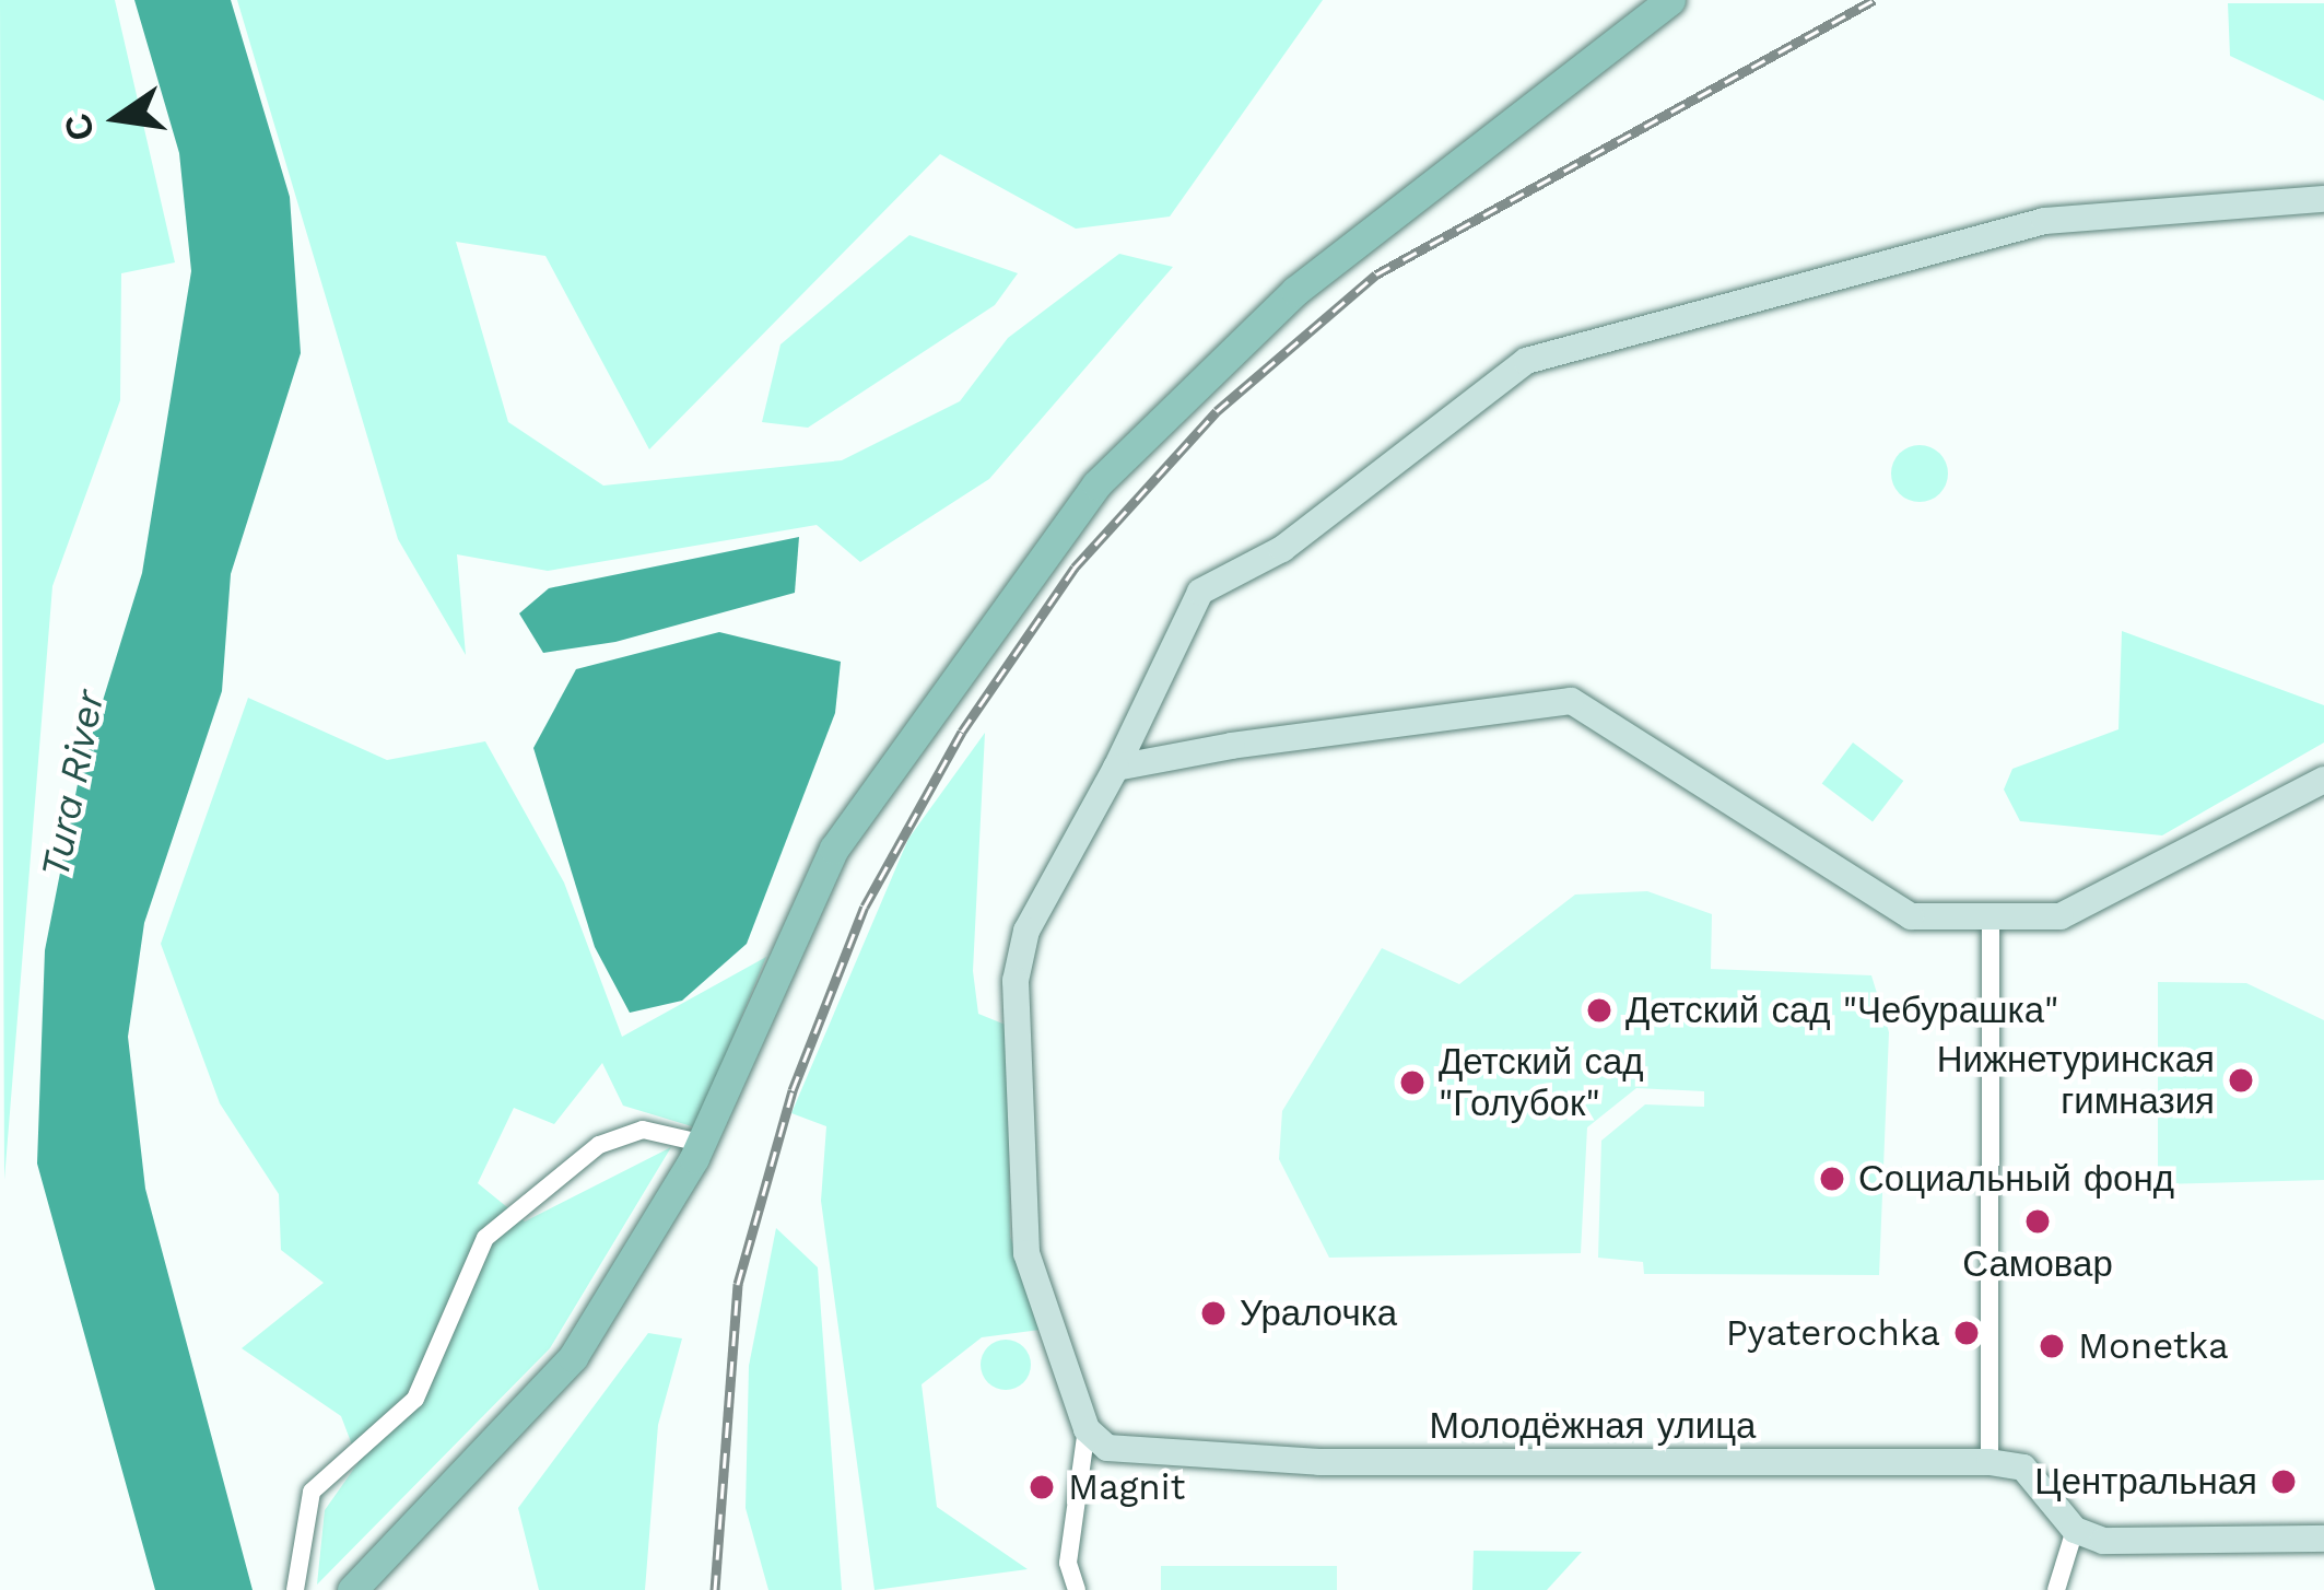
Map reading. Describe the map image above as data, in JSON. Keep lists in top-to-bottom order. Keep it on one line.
{"streets":{"street":["Молодёжная улица"]},"water":["Tura River"],"places":["Детский сад \"Чебурашка\"","Нижнетуринская гимназия","Детский сад \"Голубок\"","Социальный фонд","Самовар","Уралочка","Pyaterochka","Monetka","Центральная","Magnit"],"north":"left"}
